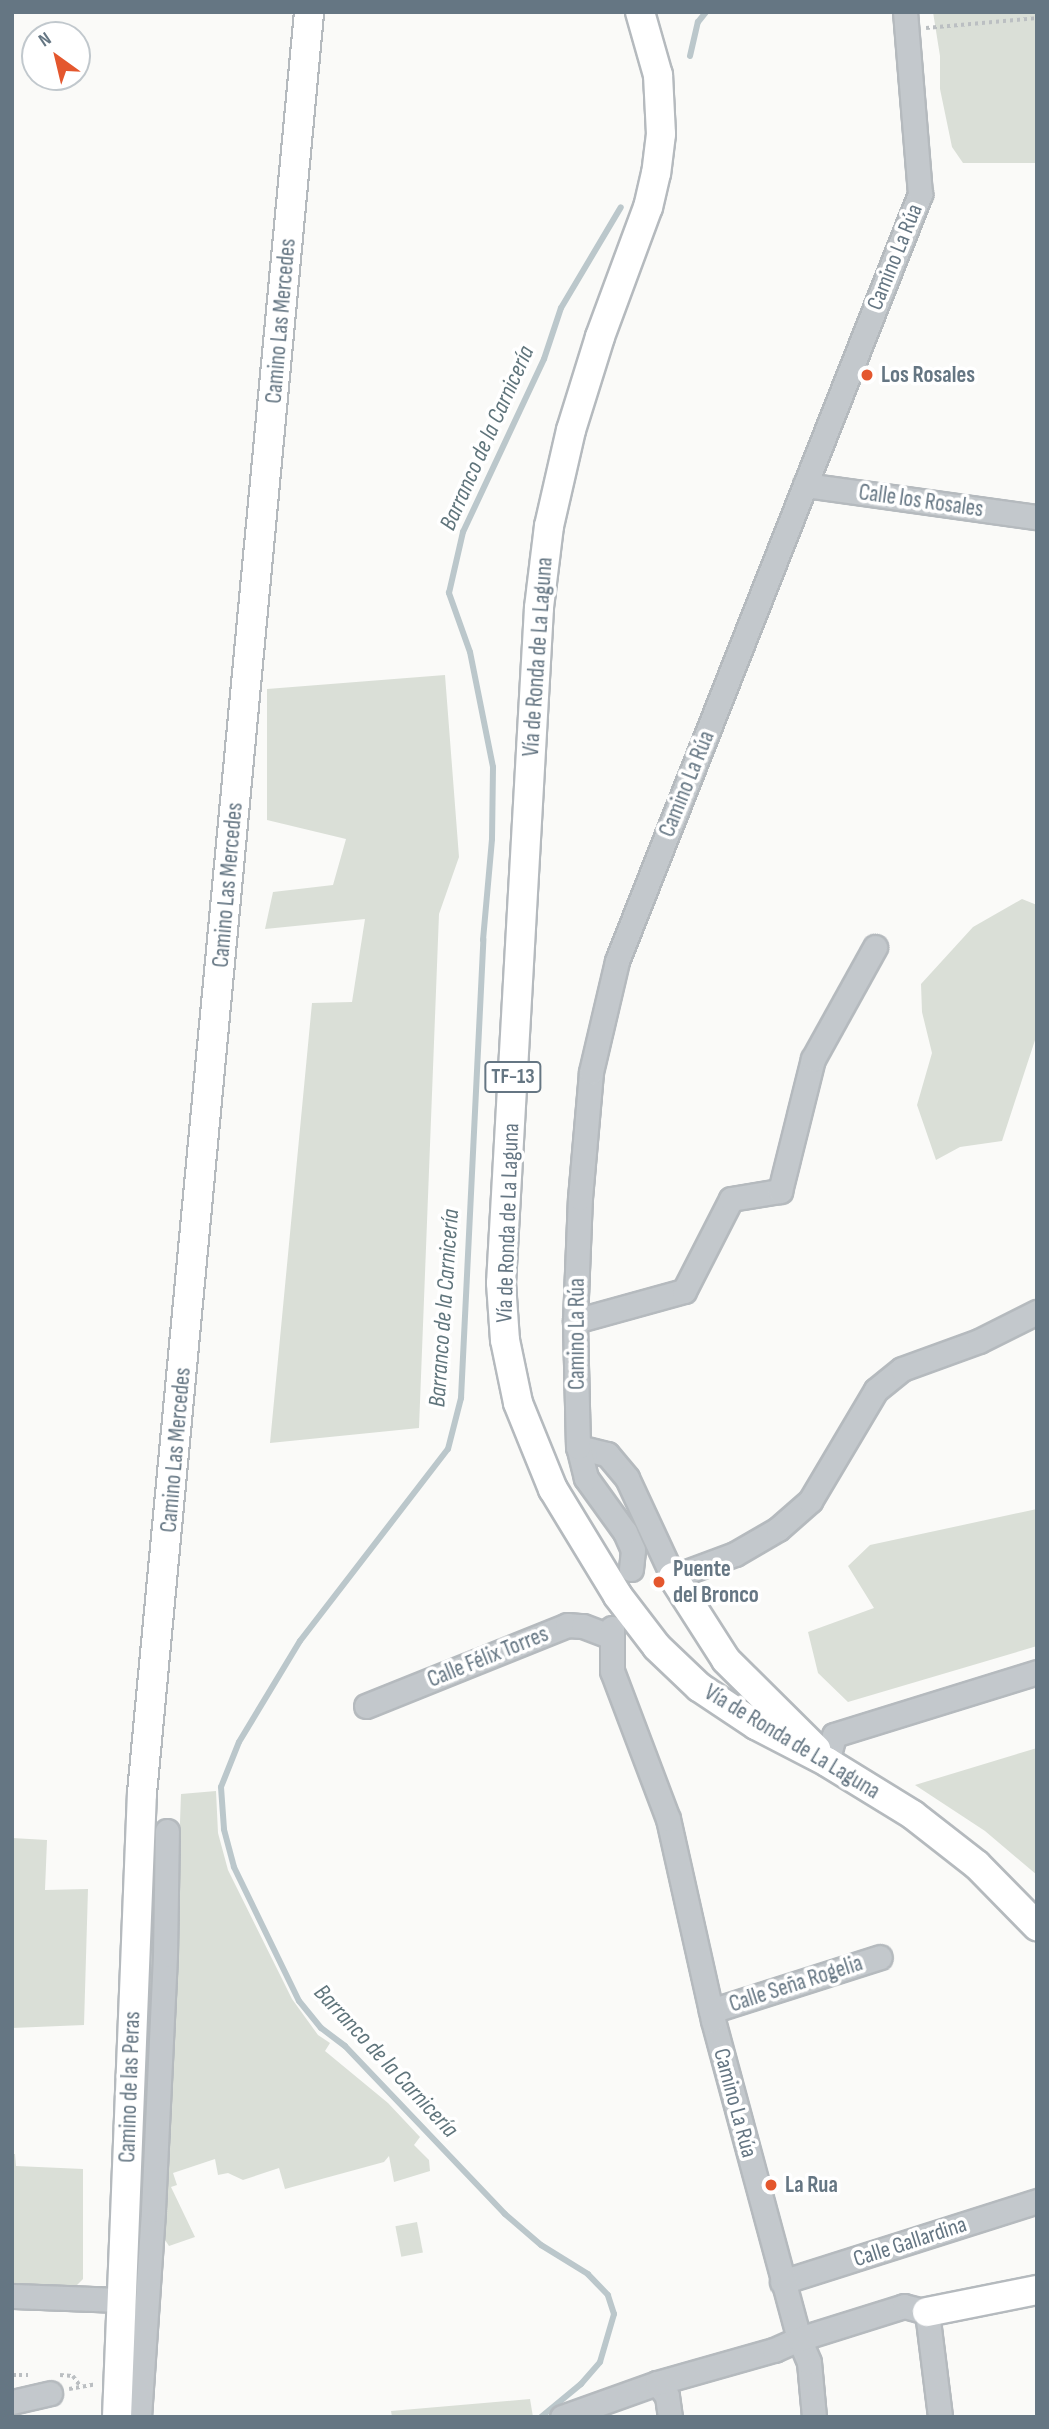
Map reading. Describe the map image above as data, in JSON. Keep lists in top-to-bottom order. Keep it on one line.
{"streets":{"main road":["Camino Las Mercedes","Vía de Ronda de La Laguna","TF-13","Camino de las Peras"],"street":["Camino La Rúa","Calle los Rosales","Calle Félix Torres","Calle Seña Rogelia","Calle Gallardina"]},"crossings":[["Camino La Rúa","Calle los Rosales"],["Camino La Rúa","Calle Félix Torres"],["Camino La Rúa","Calle Seña Rogelia"],["Camino La Rúa","Calle Gallardina"],["Camino Las Mercedes","Camino de las Peras"]],"water":["Barranco de la Carnicería"],"places":["Los Rosales","Puente del Bronco","La Rua"],"north":"top left"}
